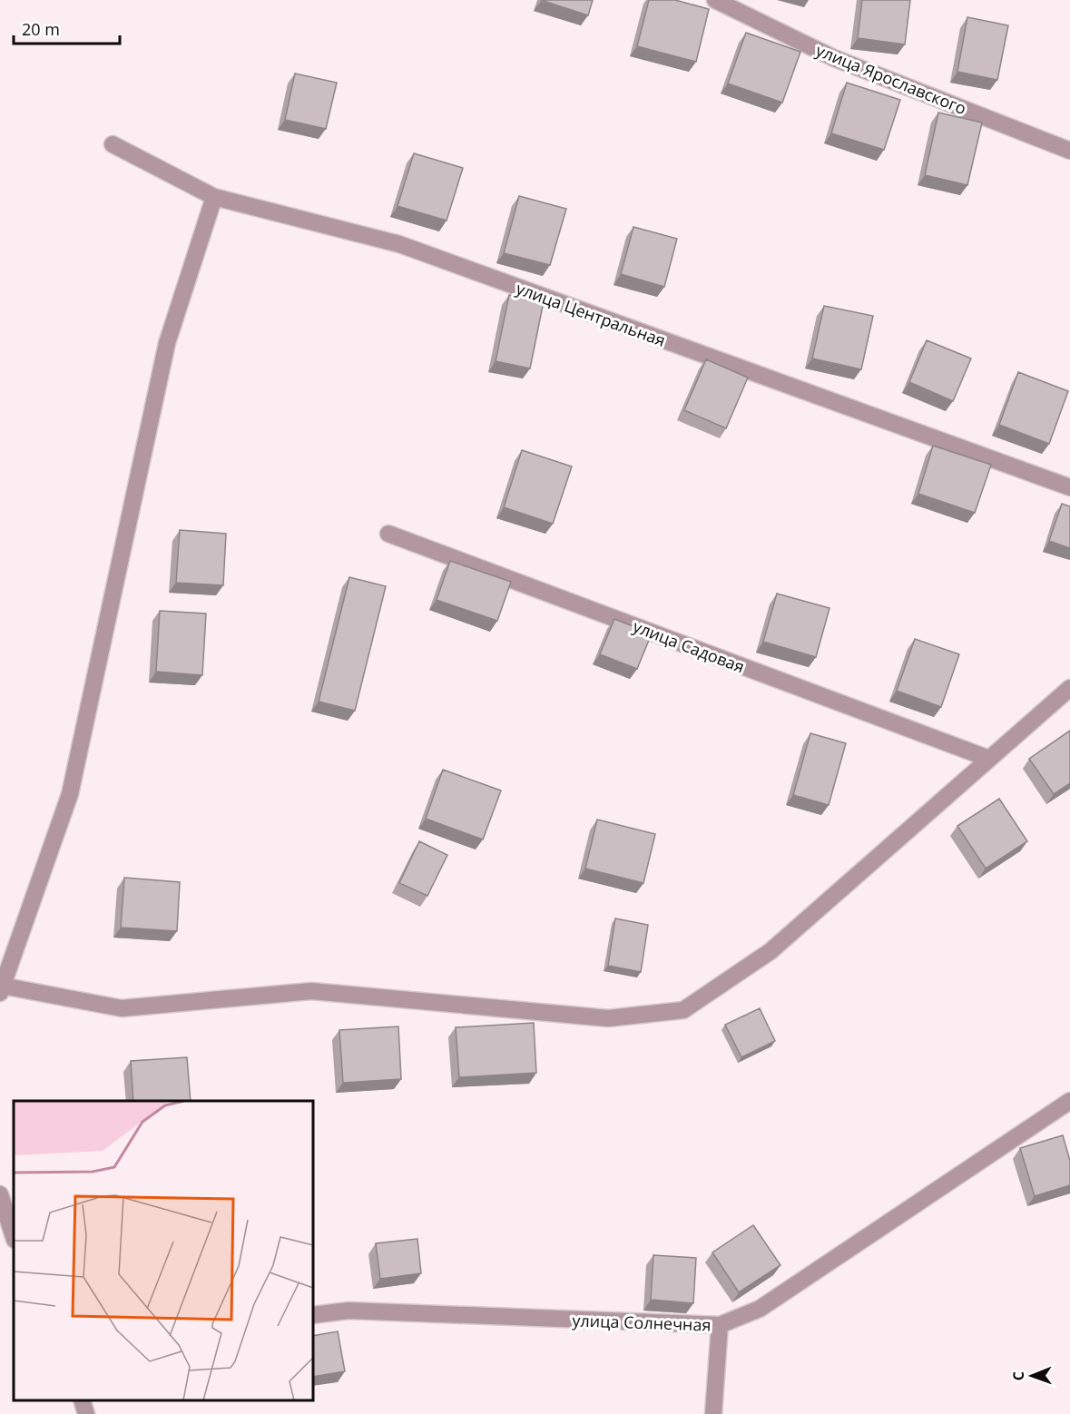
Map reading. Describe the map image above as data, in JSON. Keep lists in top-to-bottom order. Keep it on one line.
{"streets":{"street":["улица Ярославского","улица Центральная","улица Садовая","улица Солнечная"]},"scale_bar":"20 m","north":"left"}
